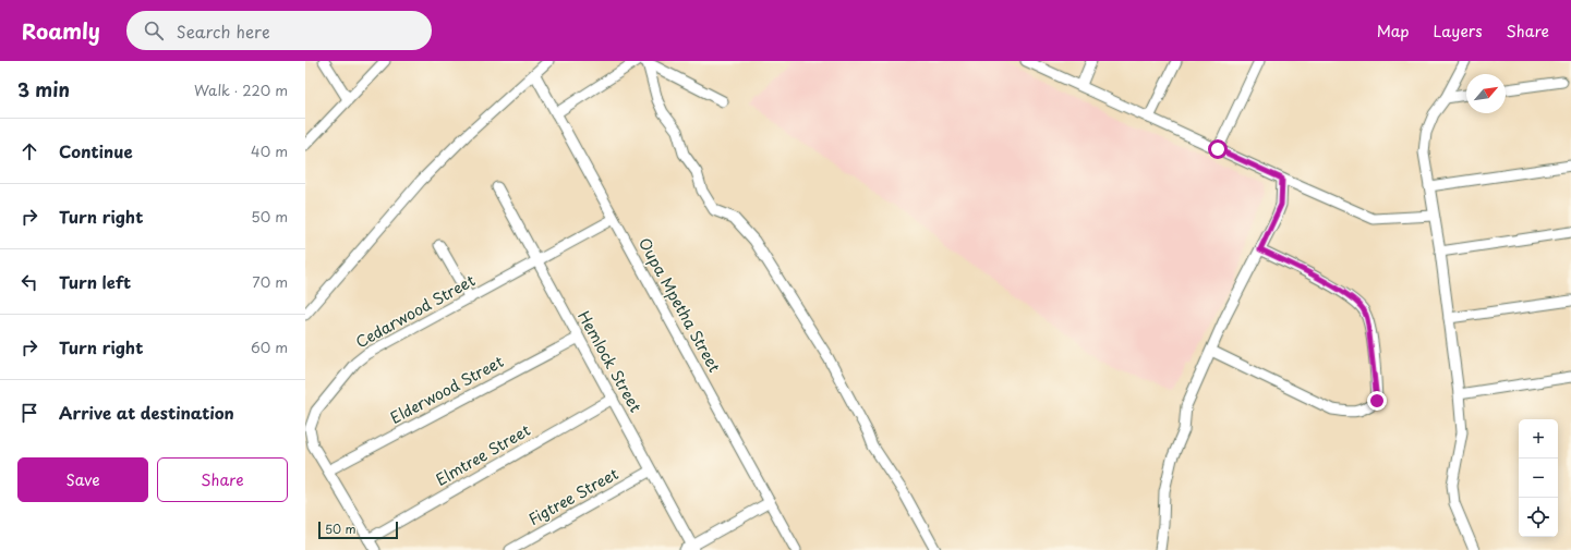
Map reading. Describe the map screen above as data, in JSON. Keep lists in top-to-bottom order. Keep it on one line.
{"streets":{"street":["Oupa Mpetha Street","Cedarwood Street","Hemlock Street","Elderwood Street","Elmtree Street","Figtree Street"]},"crossings":[["Oupa Mpetha Street","Cedarwood Street"],["Cedarwood Street","Hemlock Street"],["Cedarwood Street","Elderwood Street"],["Cedarwood Street","Elmtree Street"],["Hemlock Street","Elderwood Street"],["Hemlock Street","Elmtree Street"],["Hemlock Street","Figtree Street"]],"scale_bar":"50 m","north":"top right","page":{"header":"Roamly","search":"Search here","nav":["Map","Layers","Share"],"heading":["3 min","Walk · 220 m"],"list":[["Continue","40 m"],["Turn right","50 m"],["Turn left","70 m"],["Turn right","60 m"],"Arrive at destination"],"map_buttons":["+","−"],"buttons":["Save","Share"],"scale":"50 m"}}
